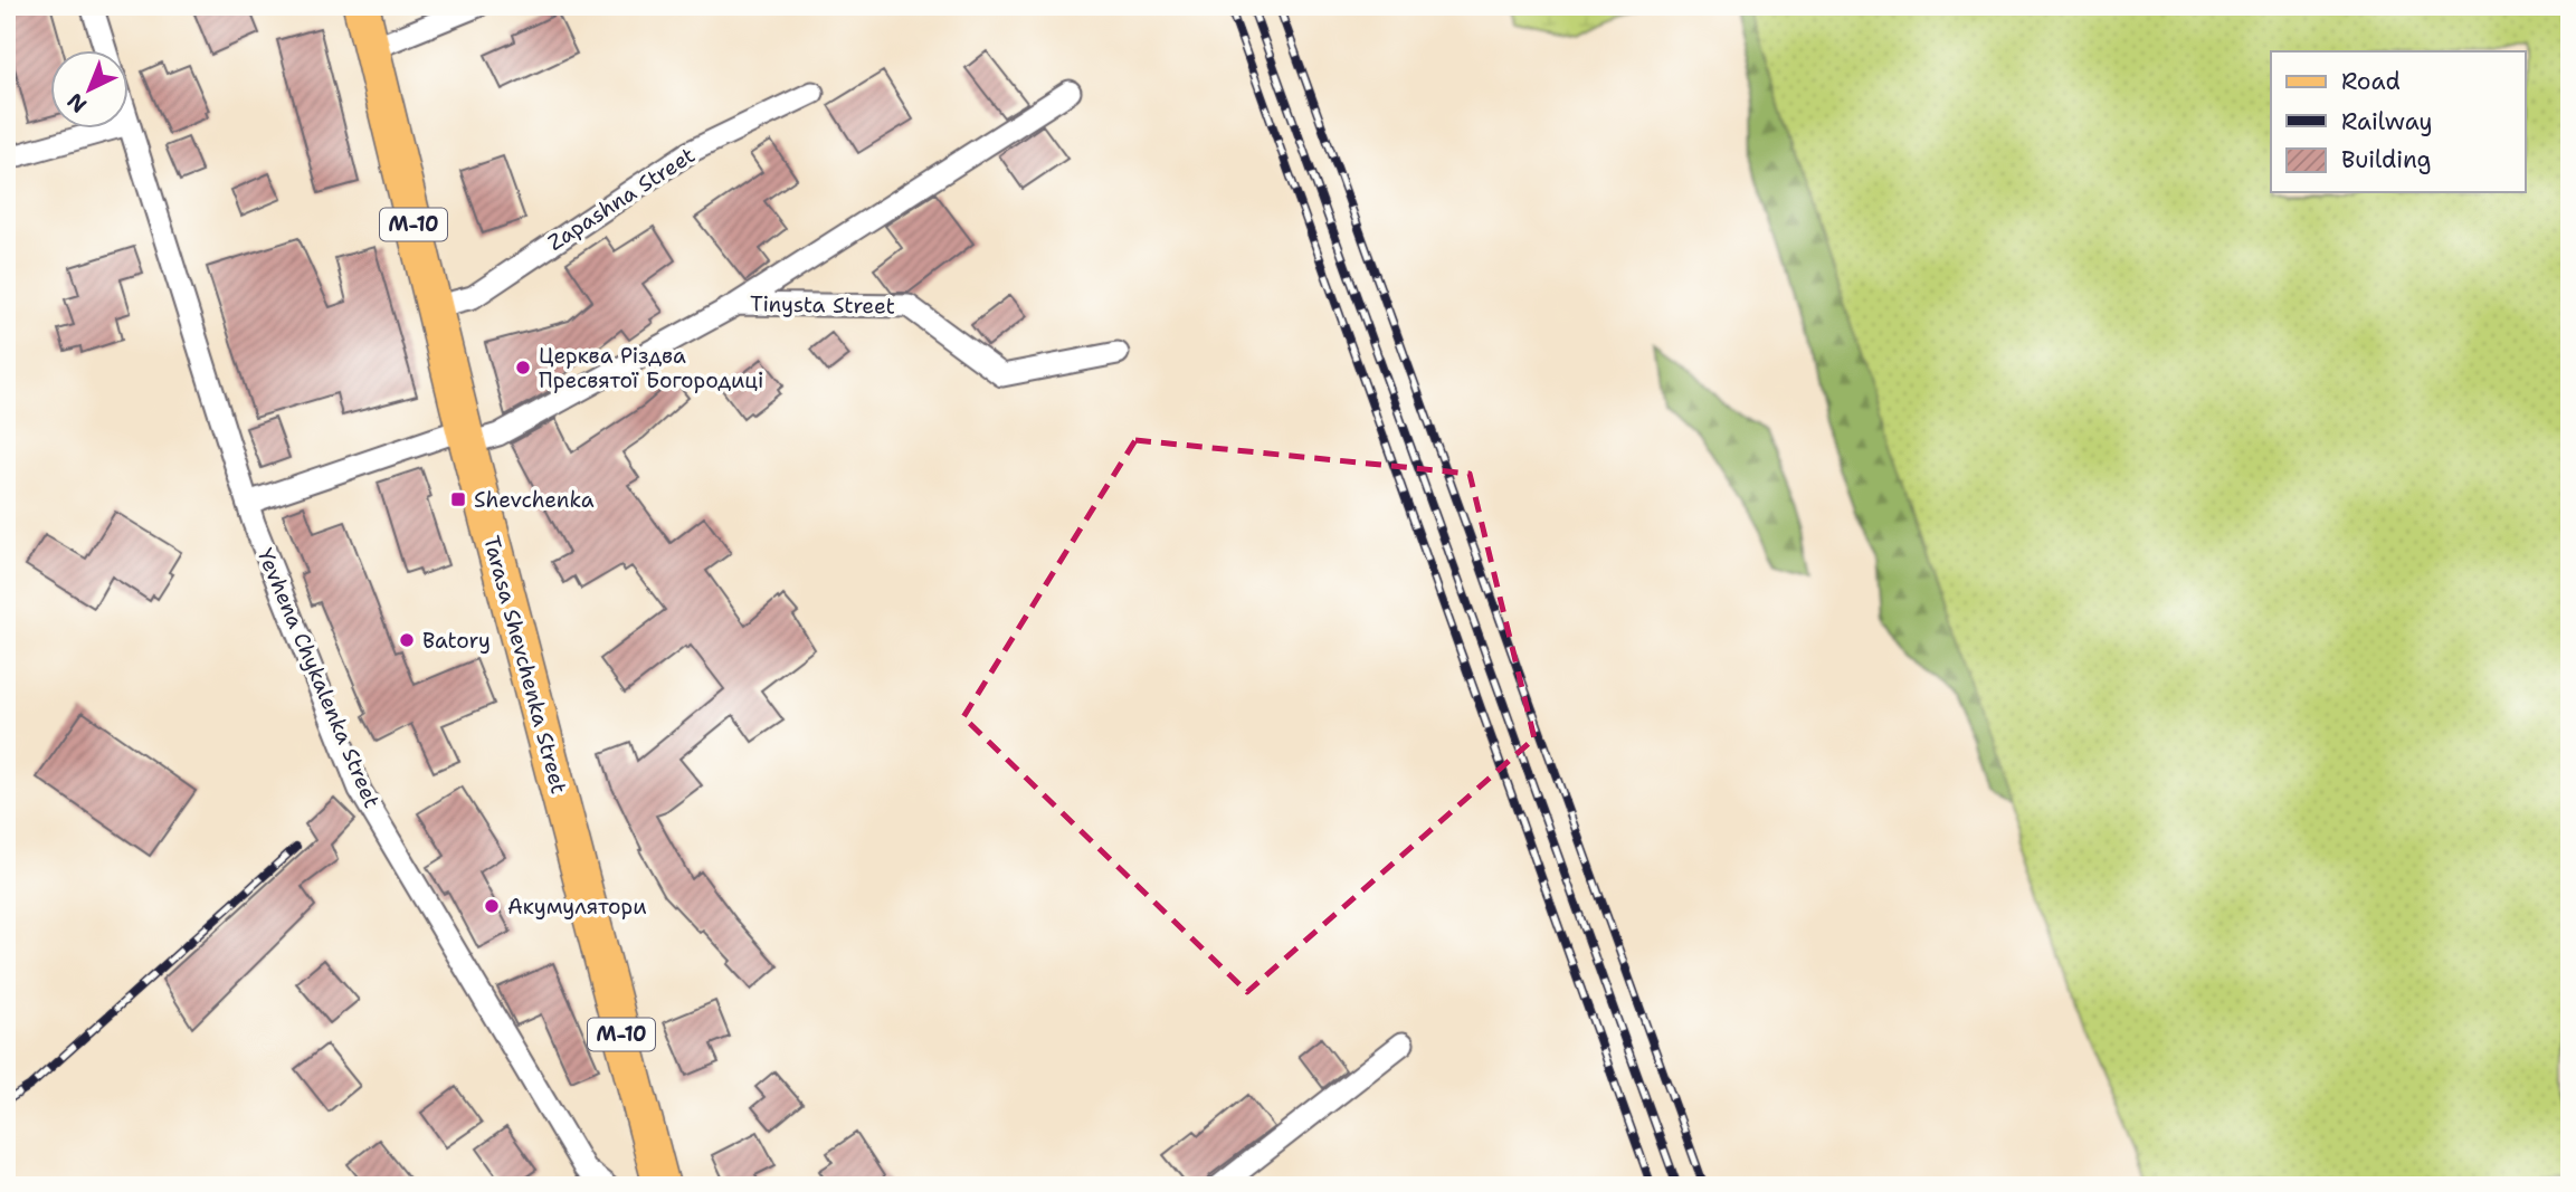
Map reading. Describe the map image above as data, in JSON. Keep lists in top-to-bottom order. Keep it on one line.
{"streets":{"main road":["М-10","Tarasa Shevchenka Street"],"street":["Zapashna Street","Tinysta Street","Yevhena Chykalenka Street"]},"crossings":[["Zapashna Street","Tarasa Shevchenka Street"],["Tinysta Street","Tarasa Shevchenka Street"],["Tinysta Street","Yevhena Chykalenka Street"]],"places":{"other":["Церква Різдва Пресвятої Богородиці","Batory","Акумулятори"],"transit":["Shevchenka"]},"legend":["Road","Railway","Building"],"north":"bottom left"}
